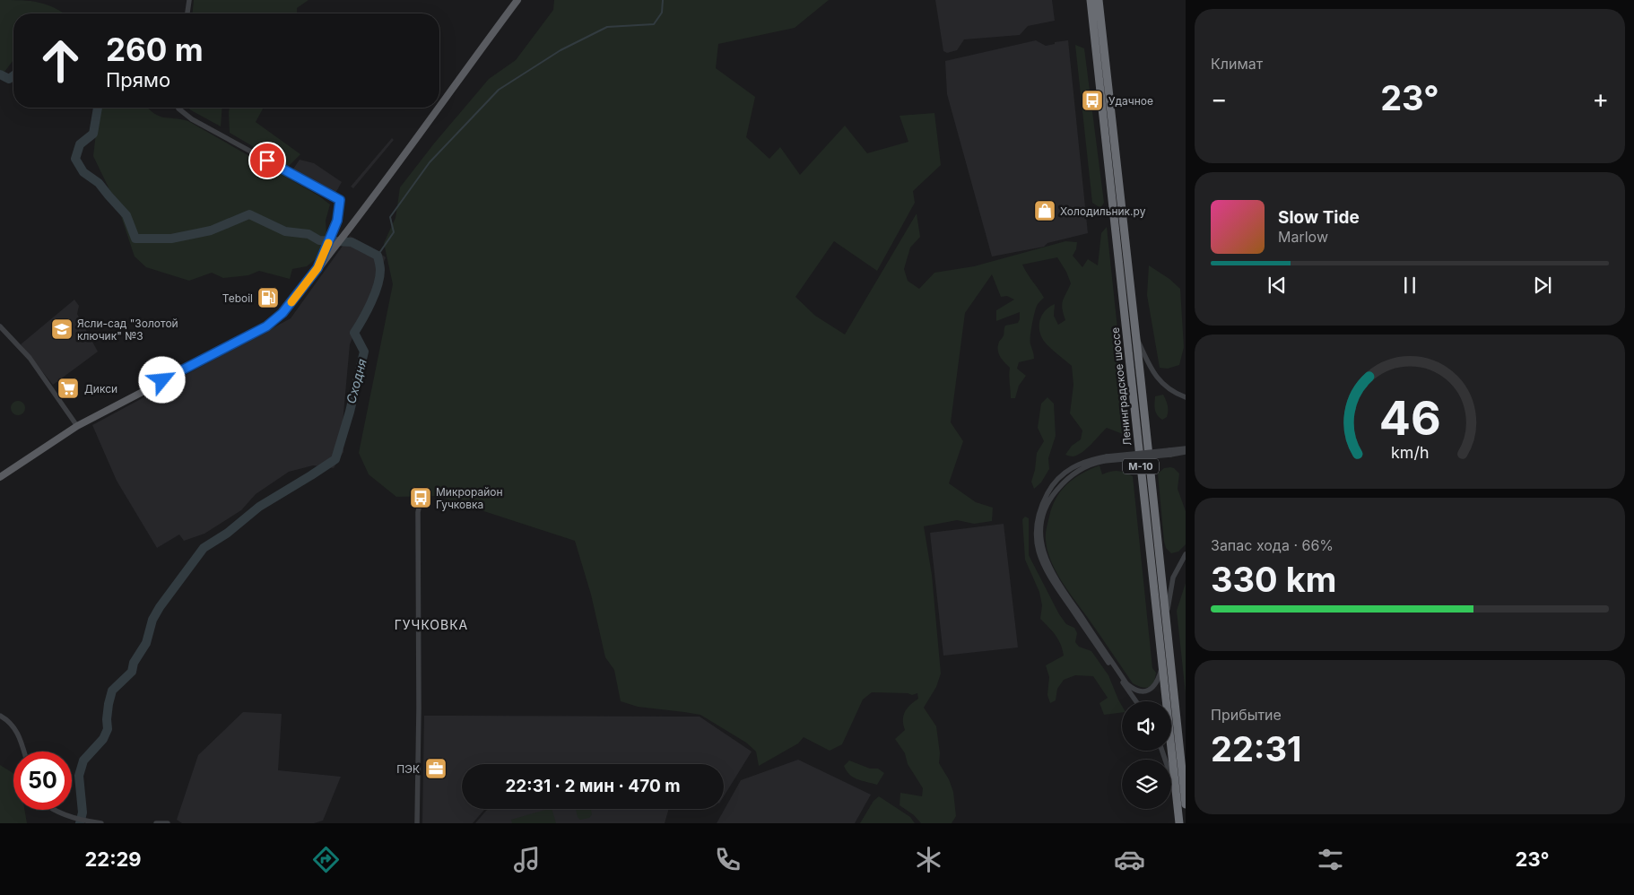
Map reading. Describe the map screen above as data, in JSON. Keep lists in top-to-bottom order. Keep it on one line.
{"streets":{"highway":["Ленинградское шоссе","М-10"]},"districts":["ГУЧКОВКА"],"water":["Сходня"],"places":{"bus stop":["Удачное","Микрорайон Гучковка"],"shop":["Холодильник.ру"],"fuel station":["Teboil"],"school or university":["Ясли-сад \"Золотой ключик\" №3"],"supermarket":["Дикси"],"office":["ПЭК"]},"page":{"tile":["Климат",["Запас хода · 66%","330 km"],["Прибытие","22:31"]],"turn":["260 m","Прямо"],"heat":["−","23°","+"],"song":["Slow Tide","Marlow"],"limit":"50","trip":"22:31 · 2 мин · 470 m","tabs":["22:29","23°"],"gauge":["46","km/h"]}}
